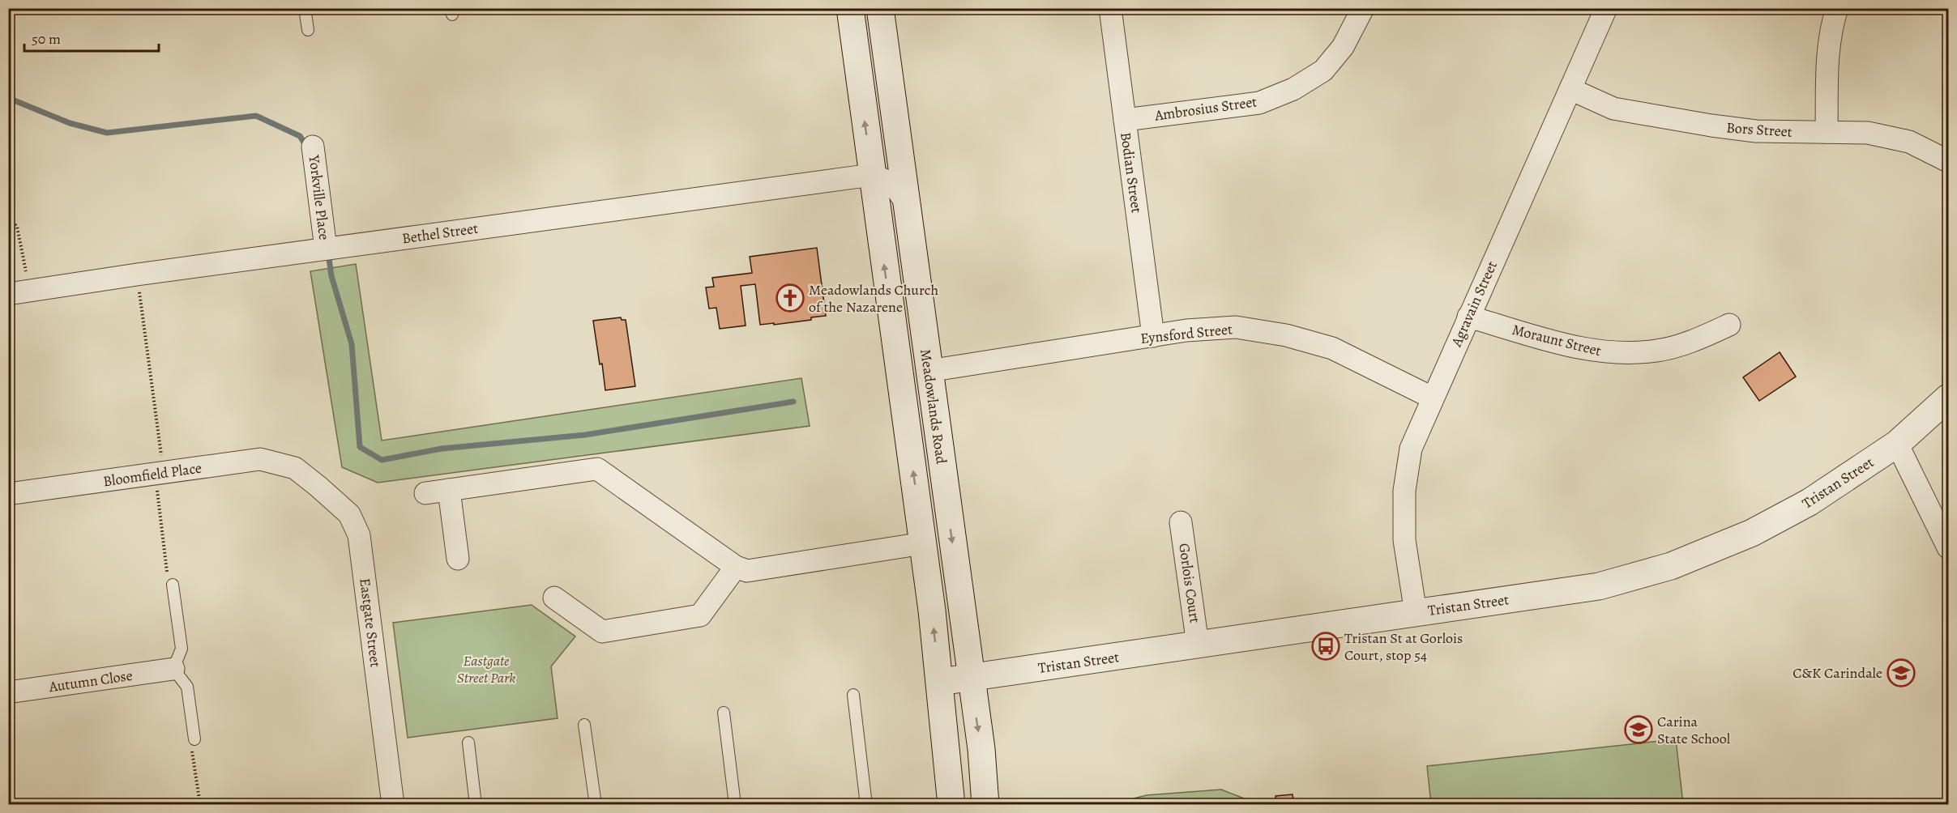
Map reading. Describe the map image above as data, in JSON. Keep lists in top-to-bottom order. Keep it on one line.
{"streets":{"main road":["Meadowlands Road","Tristan Street"],"street":["Ambrosius Street","Bors Street","Bodian Street","Yorkville Place","Bethel Street","Agravain Street","Eynsford Street","Moraunt Street","Bloomfield Place","Gorlois Court","Eastgate Street","Autumn Close"]},"crossings":[["Ambrosius Street","Bodian Street"],["Bors Street","Agravain Street"],["Bodian Street","Eynsford Street"],["Yorkville Place","Bethel Street"],["Bethel Street","Meadowlands Road"],["Agravain Street","Eynsford Street"],["Agravain Street","Moraunt Street"],["Agravain Street","Tristan Street"],["Eynsford Street","Meadowlands Road"],["Meadowlands Road","Tristan Street"],["Bloomfield Place","Eastgate Street"],["Tristan Street","Gorlois Court"]],"parks":["Eastgate Street Park"],"places":{"church":["Meadowlands Church of the Nazarene"],"bus stop":["Tristan St at Gorlois Court, stop 54"],"school or university":["C&K Carindale","Carina State School"]},"scale_bar":"50 m"}
